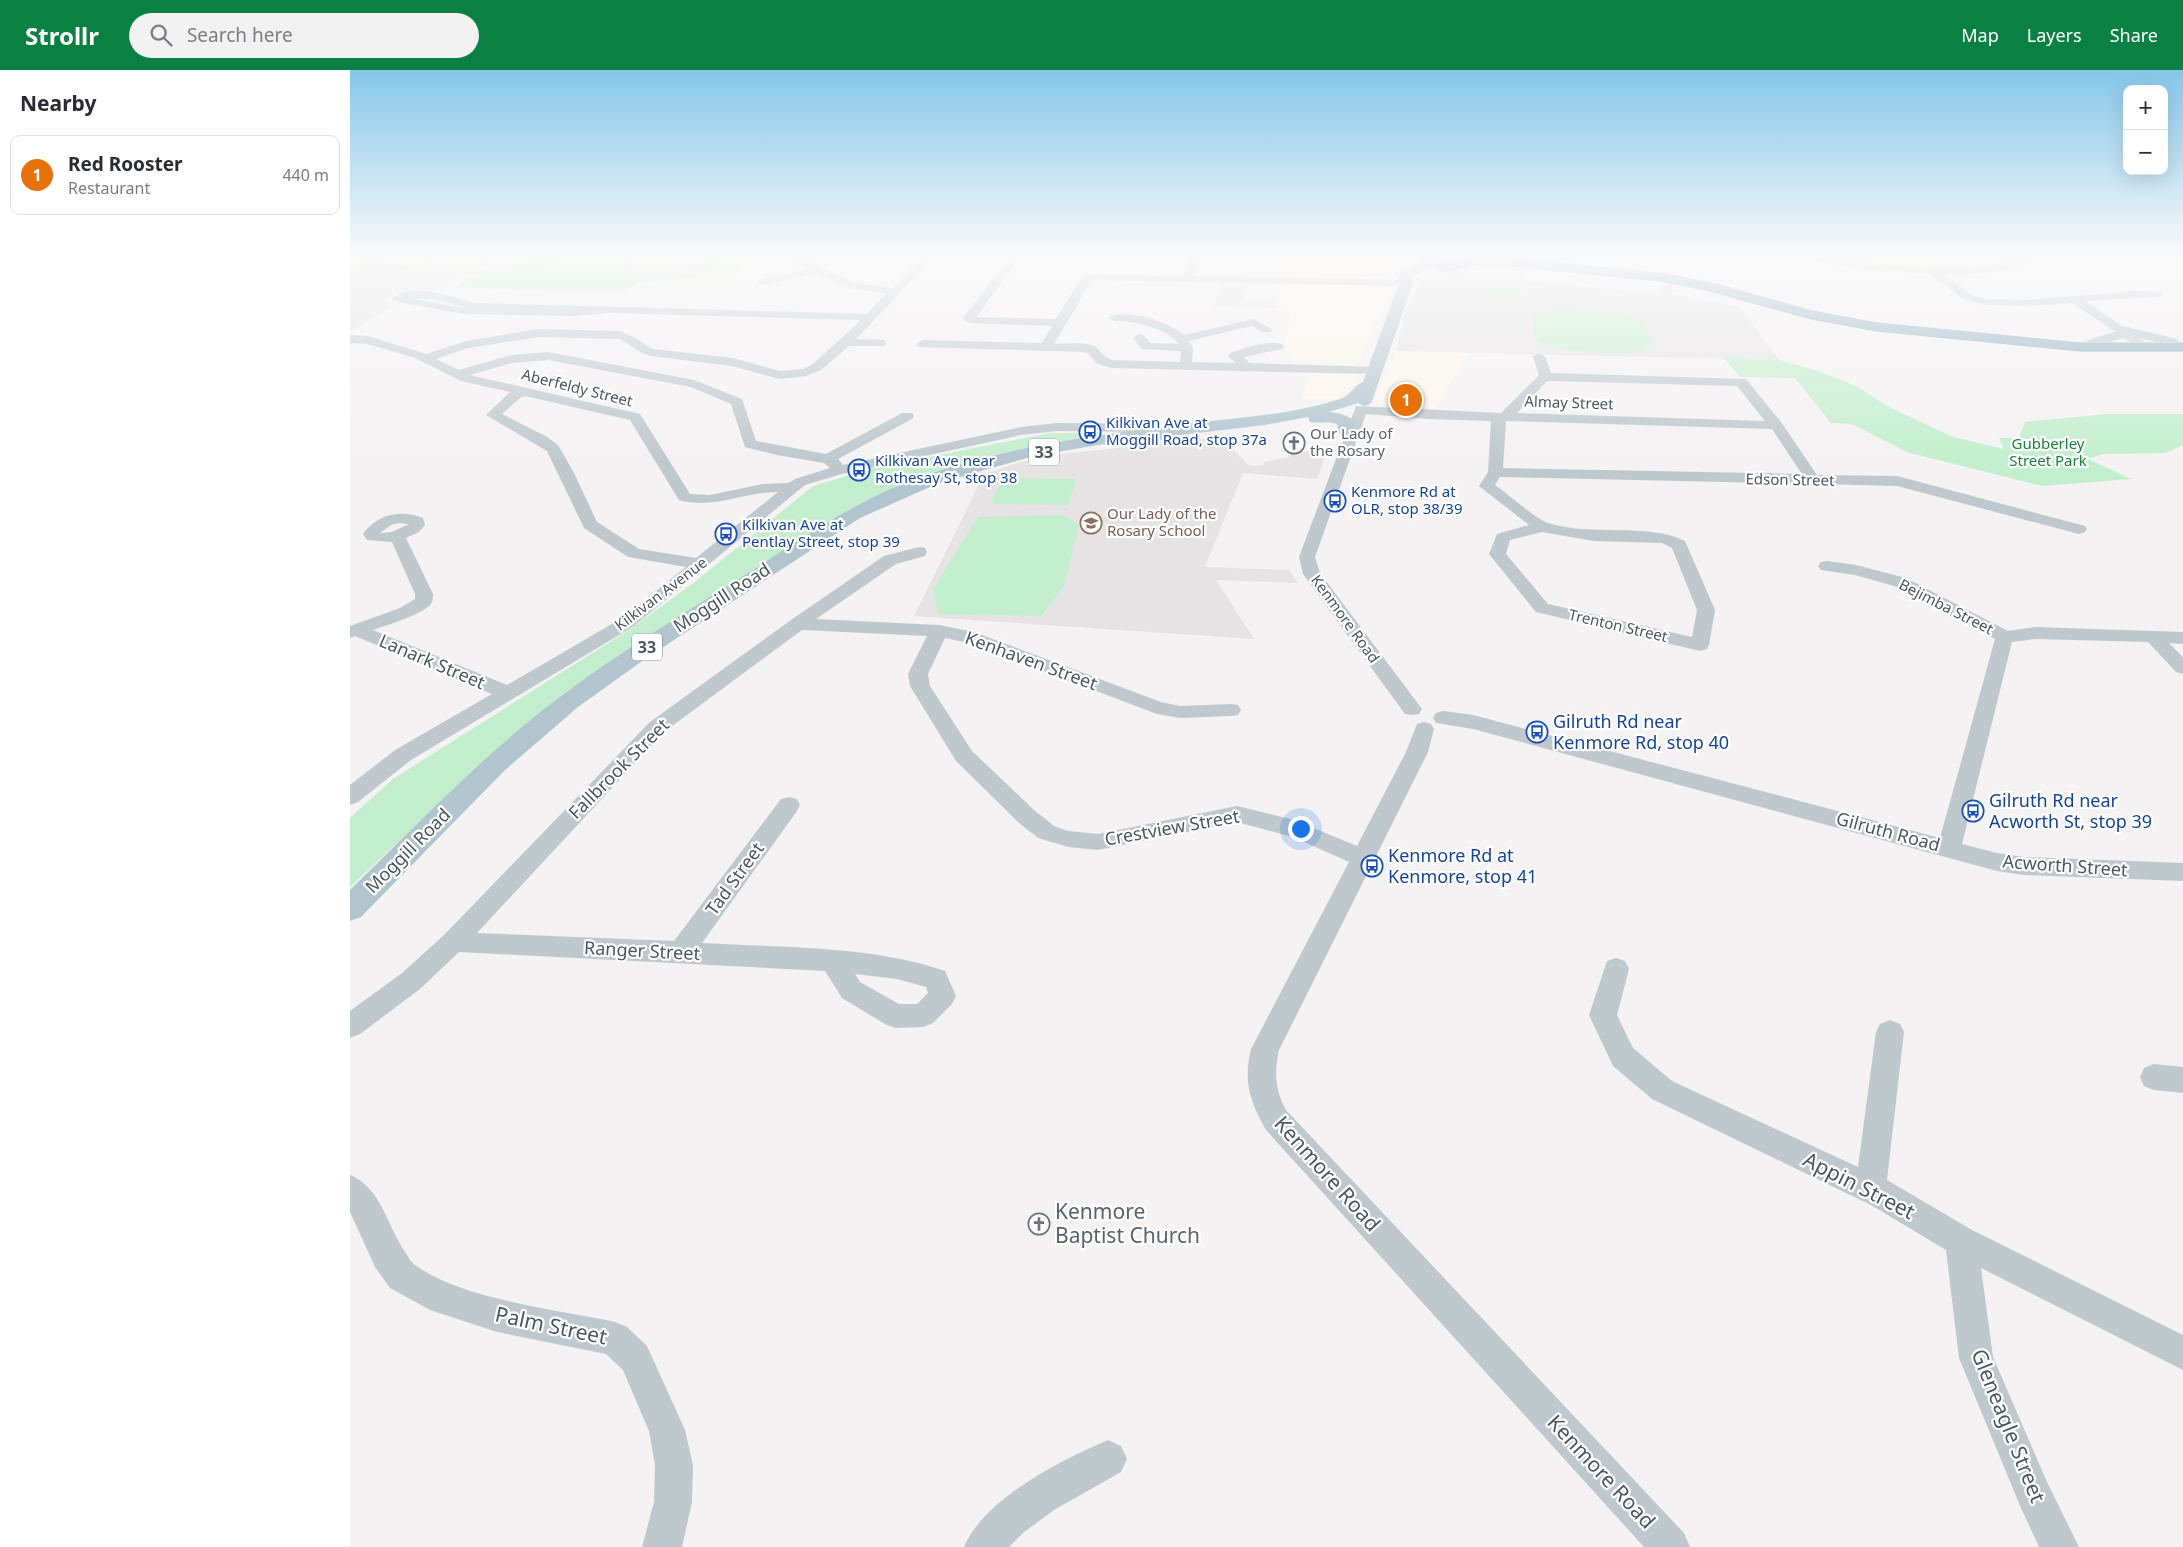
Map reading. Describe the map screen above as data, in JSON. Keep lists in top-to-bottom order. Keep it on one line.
{"streets":{"main road":["33","Moggill Road"],"street":["Aberfeldy Street","Almay Street","Edson Street","Kilkivan Avenue","Bejimba Street","Kenmore Road","Trenton Street","Kenhaven Street","Lanark Street","Fallbrook Street","Crestview Street","Gilruth Road","Acworth Street","Tad Street","Ranger Street","Appin Street","Palm Street","Gleneagle Street"]},"crossings":[["Aberfeldy Street","Kilkivan Avenue"],["Almay Street","Moggill Road"],["Almay Street","Kenmore Road"],["Kilkivan Avenue","Moggill Road"],["Kilkivan Avenue","Lanark Street"],["Moggill Road","Kenmore Road"],["Bejimba Street","Gilruth Road"],["Kenmore Road","Crestview Street"],["Kenmore Road","Gilruth Road"],["Kenhaven Street","Fallbrook Street"],["Kenhaven Street","Crestview Street"],["Fallbrook Street","Ranger Street"],["Gilruth Road","Acworth Street"],["Tad Street","Ranger Street"],["Appin Street","Gleneagle Street"]],"parks":["Gubberley Street Park"],"places":{"bus stop":["Kilkivan Ave at Moggill Road, stop 37a","Kilkivan Ave near Rothesay St, stop 38","Kenmore Rd at OLR, stop 38/39","Kilkivan Ave at Pentlay Street, stop 39","Gilruth Rd near Kenmore Rd, stop 40","Gilruth Rd near Acworth St, stop 39","Kenmore Rd at Kenmore, stop 41"],"church":["Our Lady of the Rosary","Kenmore Baptist Church"],"school or university":["Our Lady of the Rosary School"]},"page":{"header":"Strollr","search":"Search here","nav":["Map","Layers","Share"],"heading":"Nearby","map_buttons":["+","−"],"list":[{"mark":"1","name":"Red Rooster","note":"Restaurant","value":"440 m"}],"pins":"1"}}
